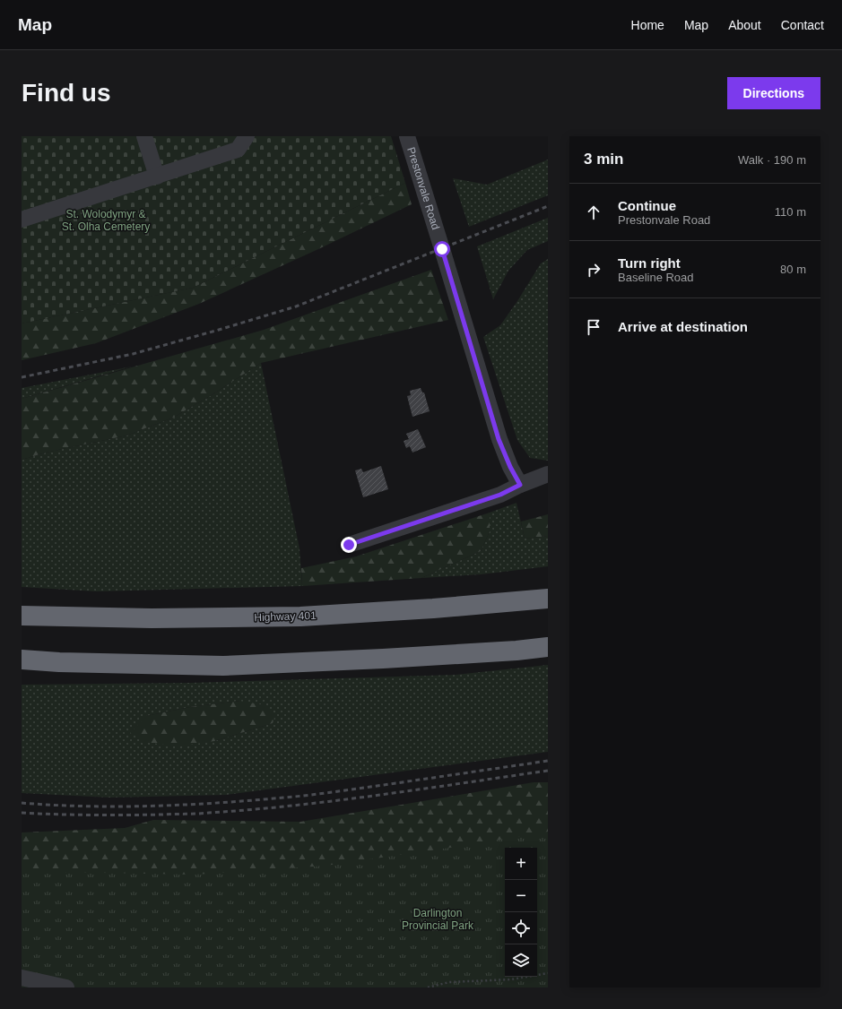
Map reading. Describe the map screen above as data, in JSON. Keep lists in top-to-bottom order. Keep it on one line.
{"streets":{"highway":["Highway 401"],"street":["Prestonvale Road"]},"parks":["St. Wolodymyr & St. Olha Cemetery","Darlington Provincial Park"],"page":{"header":"Map","nav":["Home","Map","About","Contact"],"buttons":"Directions","title":"Find us","heading":["3 min","Walk · 190 m"],"list":[["Continue","Prestonvale Road","110 m"],["Turn right","Baseline Road","80 m"],"Arrive at destination"],"map_buttons":["+","−"]}}
